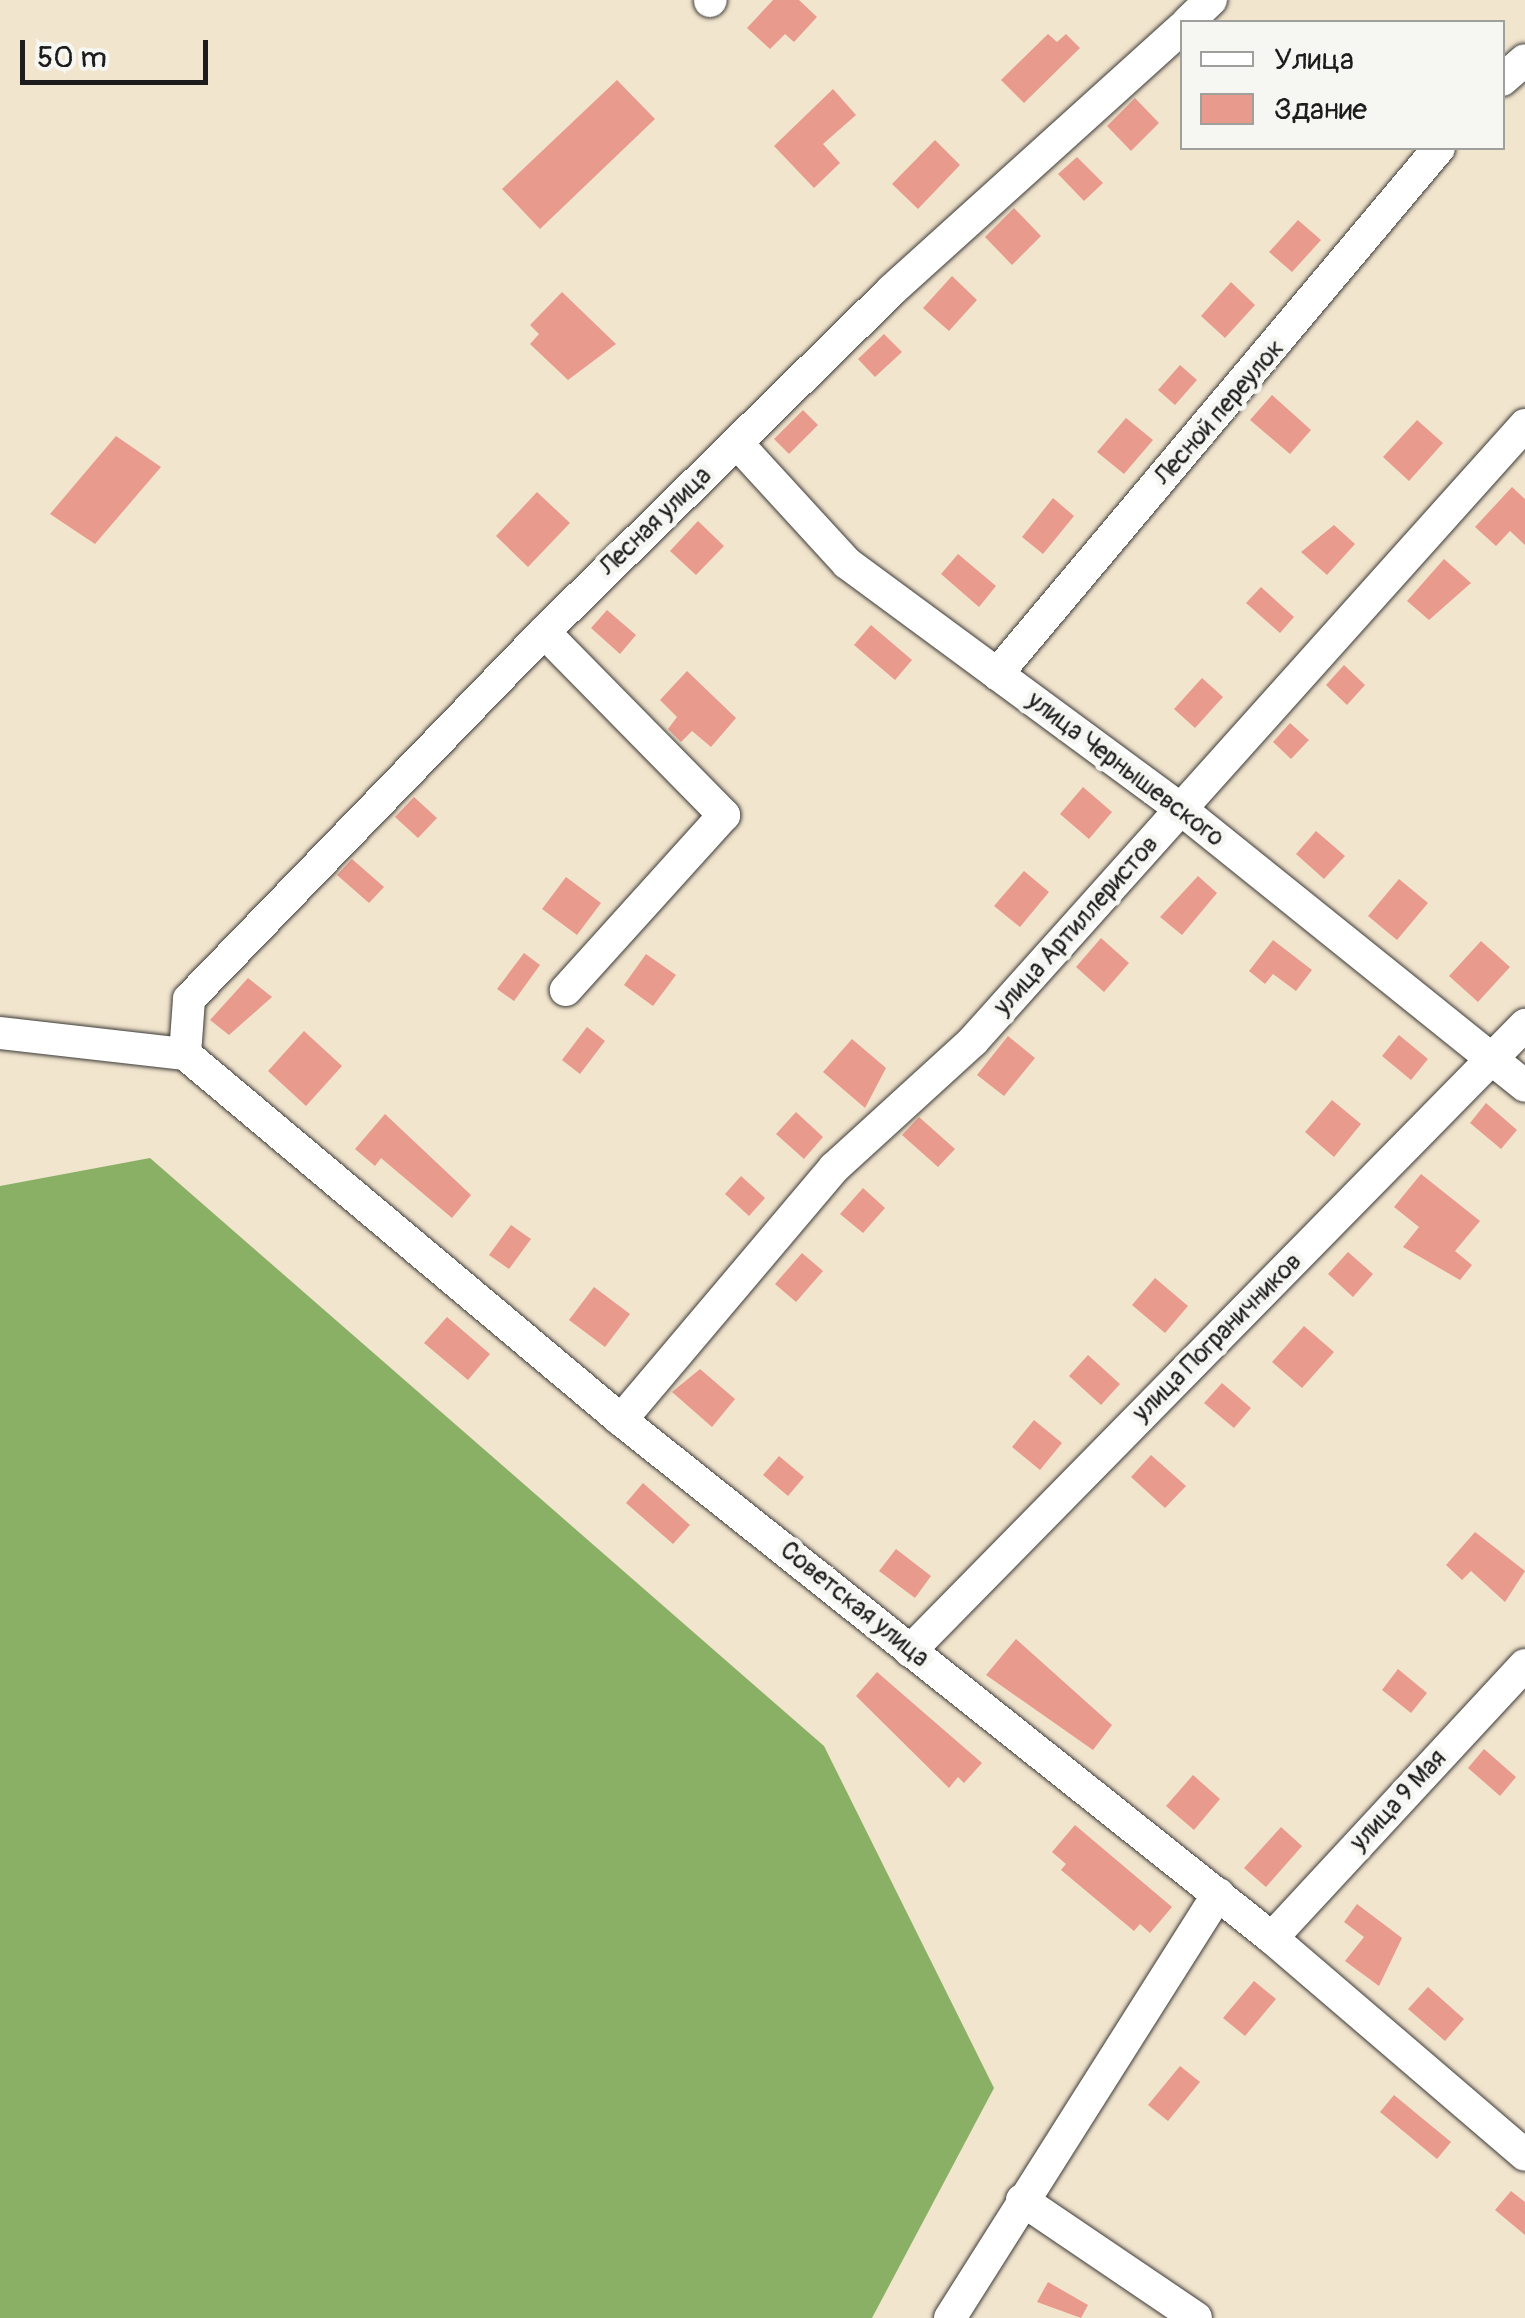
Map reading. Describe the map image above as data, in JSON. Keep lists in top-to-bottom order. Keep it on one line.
{"streets":{"street":["Лесной переулок","Лесная улица","улица Чернышевского","улица Артиллеристов","улица Пограничников","Советская улица","улица 9 Мая"]},"crossings":[["Лесной переулок","улица Чернышевского"],["Лесная улица","улица Чернышевского"],["Лесная улица","Советская улица"],["улица Чернышевского","улица Артиллеристов"],["улица Чернышевского","улица Пограничников"],["улица Артиллеристов","Советская улица"],["улица Пограничников","Советская улица"],["Советская улица","улица 9 Мая"]],"legend":["Улица","Здание"],"scale_bar":"50 m"}
